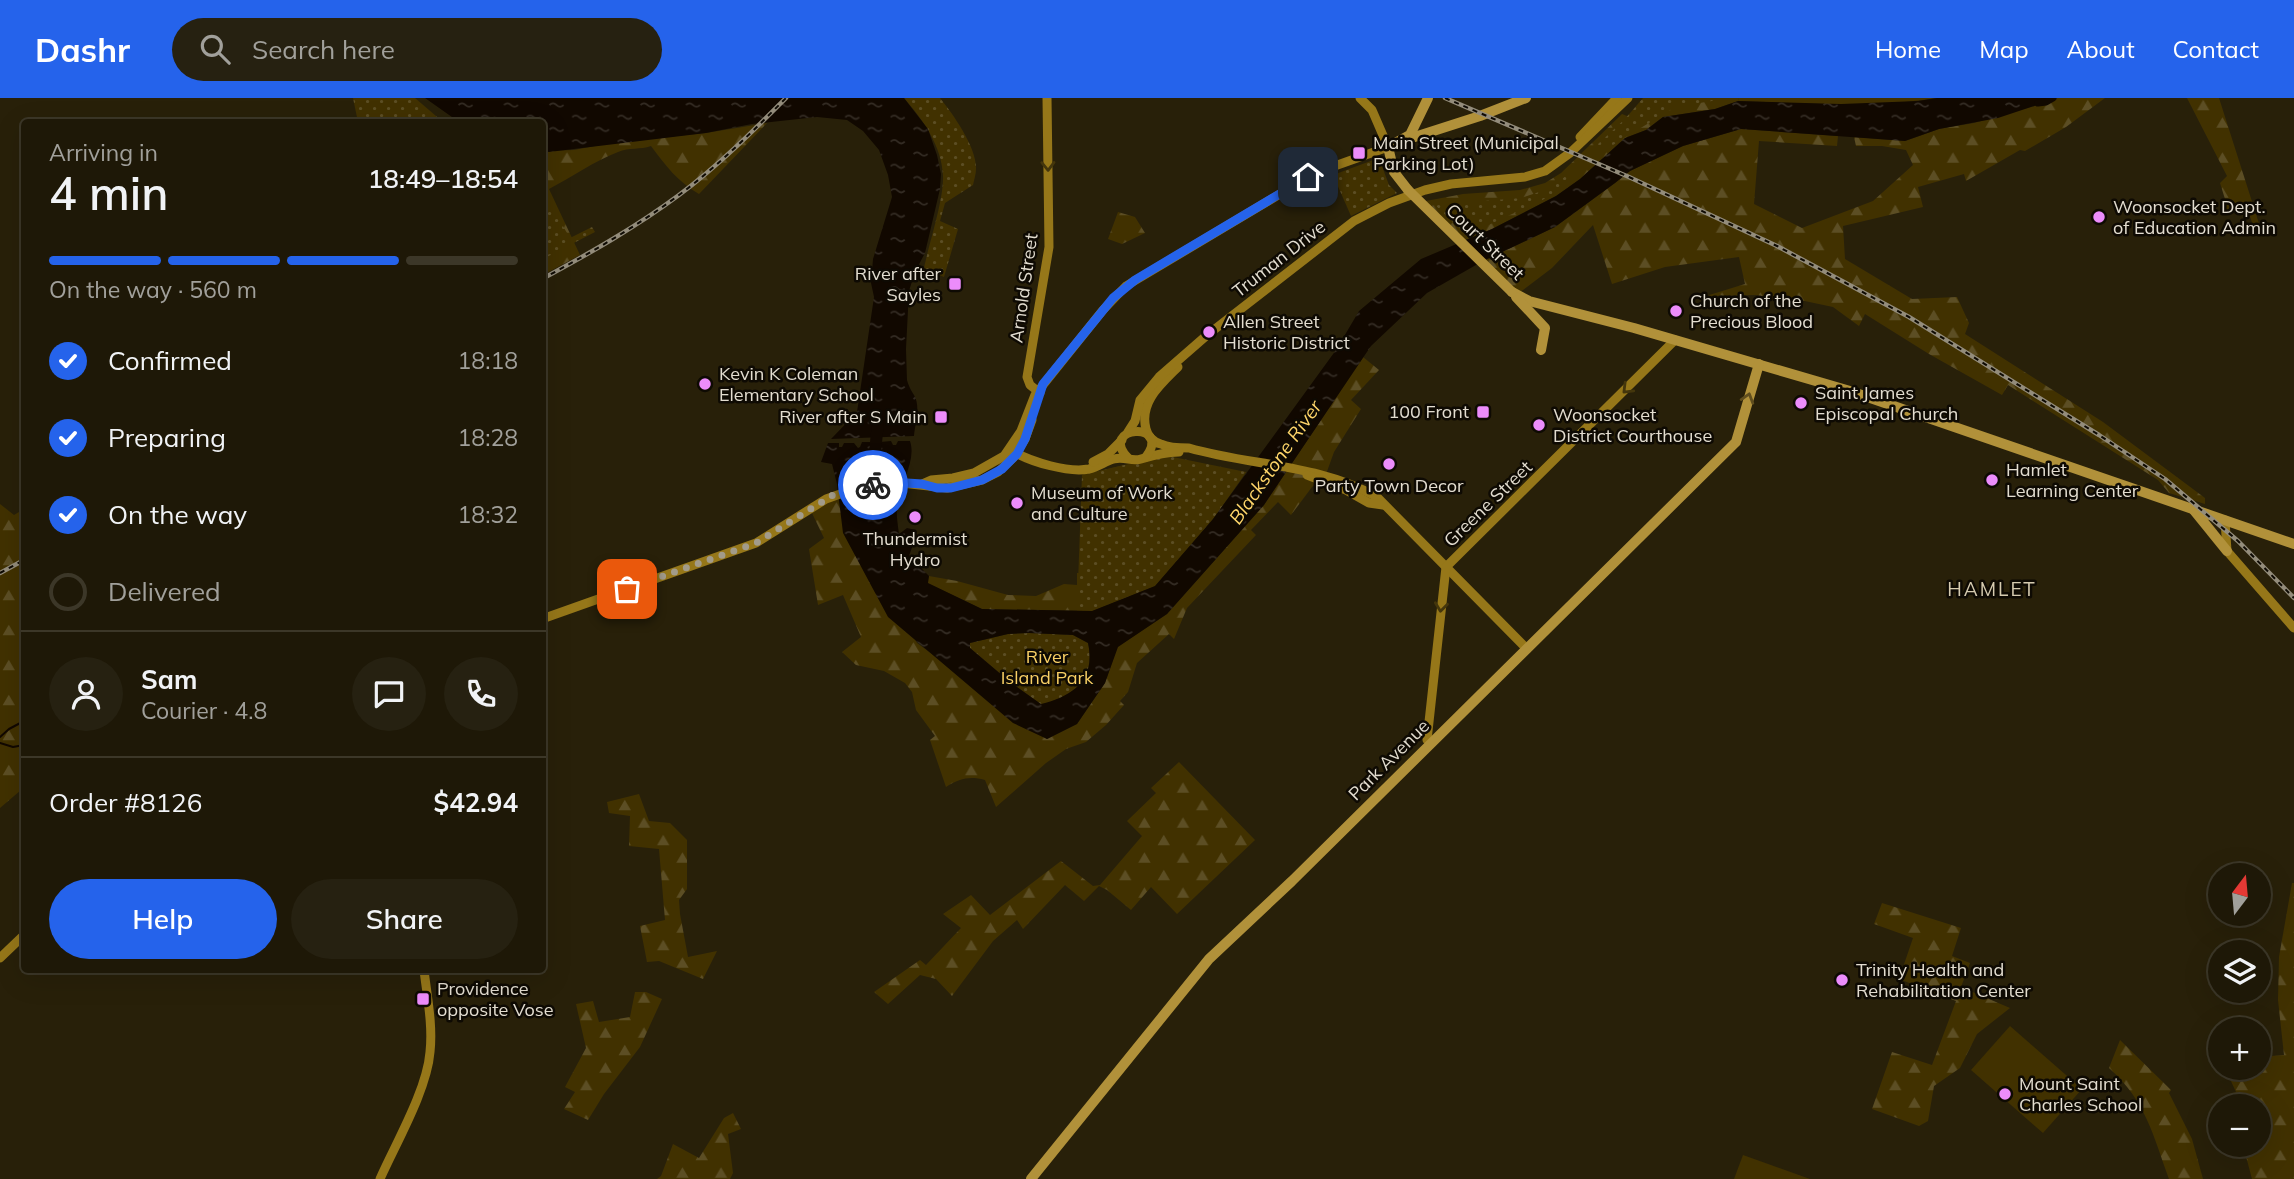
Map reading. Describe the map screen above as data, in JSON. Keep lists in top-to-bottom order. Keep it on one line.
{"streets":{"main road":["Court Street","Truman Drive","Arnold Street","Greene Street","Park Avenue"]},"crossings":[["Court Street","Greene Street"],["Court Street","Park Avenue"]],"one_way":["Arnold Street","Greene Street"],"districts":["HAMLET"],"water":["Blackstone River"],"parks":["River Island Park"],"places":{"transit":["Main Street (Municipal Parking Lot)","River after Sayles","100 Front","River after S Main","Providence opposite Vose"],"other":["Woonsocket Dept. of Education Admin","Church of the Precious Blood","Allen Street Historic District","Kevin K Coleman Elementary School","Saint James Episcopal Church","Woonsocket District Courthouse","Party Town Decor","Hamlet Learning Center","Museum of Work and Culture","Thundermist Hydro","Trinity Health and Rehabilitation Center","Mount Saint Charles School"]},"north":"top","page":{"header":"Dashr","search":"Search here","nav":["Home","Map","About","Contact"],"heading":["4 min","Arriving in","18:49–18:54"],"panel":["Sam","Courier · 4.8","Order #8126","$42.94"],"bar":"On the way · 560 m","list":[["Confirmed","18:18"],["Preparing","18:28"],["On the way","18:32"],"Delivered"],"map_buttons":["+","−"],"buttons":["Help","Share"]}}
